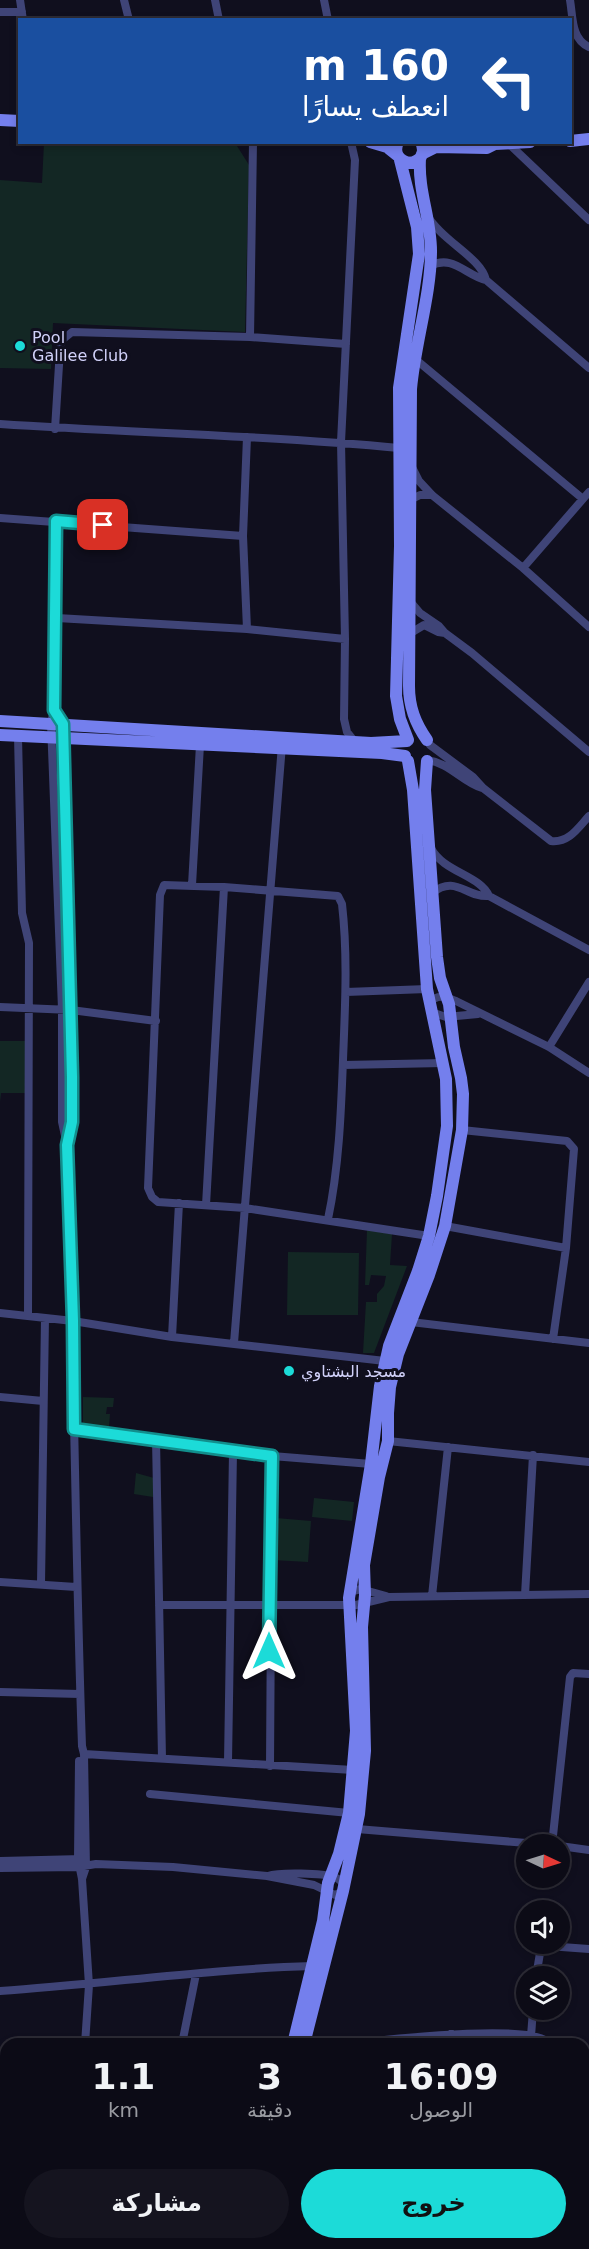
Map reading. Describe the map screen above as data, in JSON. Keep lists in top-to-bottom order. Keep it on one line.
{"places":["Pool Galilee Club","مسجد البشتاوي"],"north":"right","page":{"turn":["160 m","انعطف يسارًا"],"eta":["16:09","الوصول","3","دقيقة","1.1","km"],"buttons":["خروج","مشاركة"]}}
